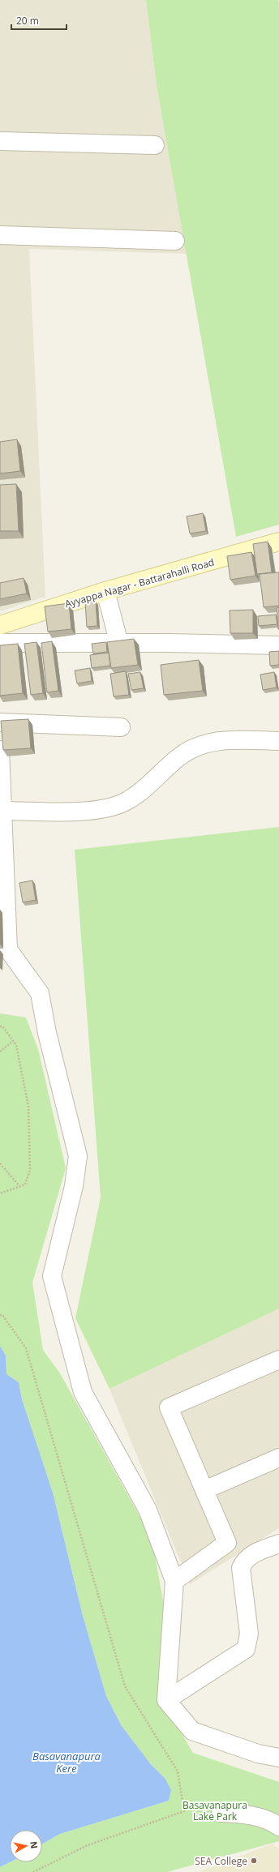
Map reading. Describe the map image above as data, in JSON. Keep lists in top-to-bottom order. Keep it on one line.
{"streets":{"main road":["Ayyappa Nagar - Battarahalli Road"]},"water":["Basavanapura Kere"],"parks":["Basavanapura Lake Park"],"places":["SEA College"],"scale_bar":"20 m","north":"right"}
